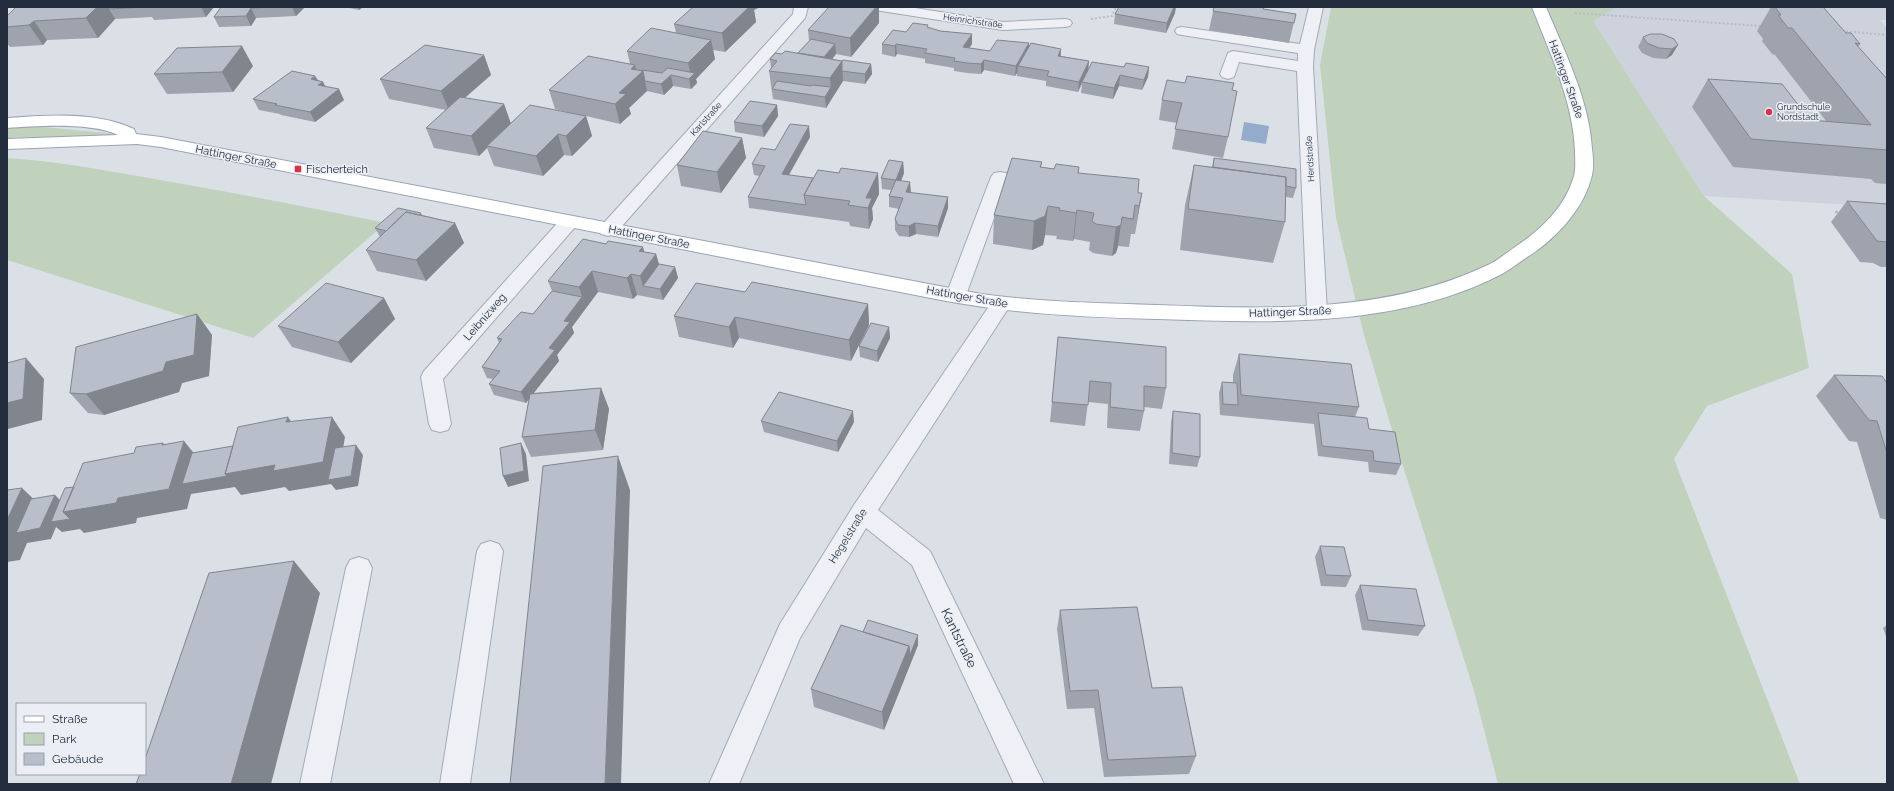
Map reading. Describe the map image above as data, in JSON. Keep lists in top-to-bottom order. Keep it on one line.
{"streets":{"main road":["Hattinger Straße"],"street":["Heinrichstraße","Karlstraße","Herdstraße","Leibnizweg","Hegelstraße","Kantstraße"]},"crossings":[["Hattinger Straße","Karlstraße"],["Hattinger Straße","Herdstraße"],["Hattinger Straße","Leibnizweg"],["Hattinger Straße","Hegelstraße"],["Hegelstraße","Kantstraße"]],"places":{"other":["Grundschule Nordstadt"],"transit":["Fischerteich"]},"legend":["Straße","Park","Gebäude"]}
